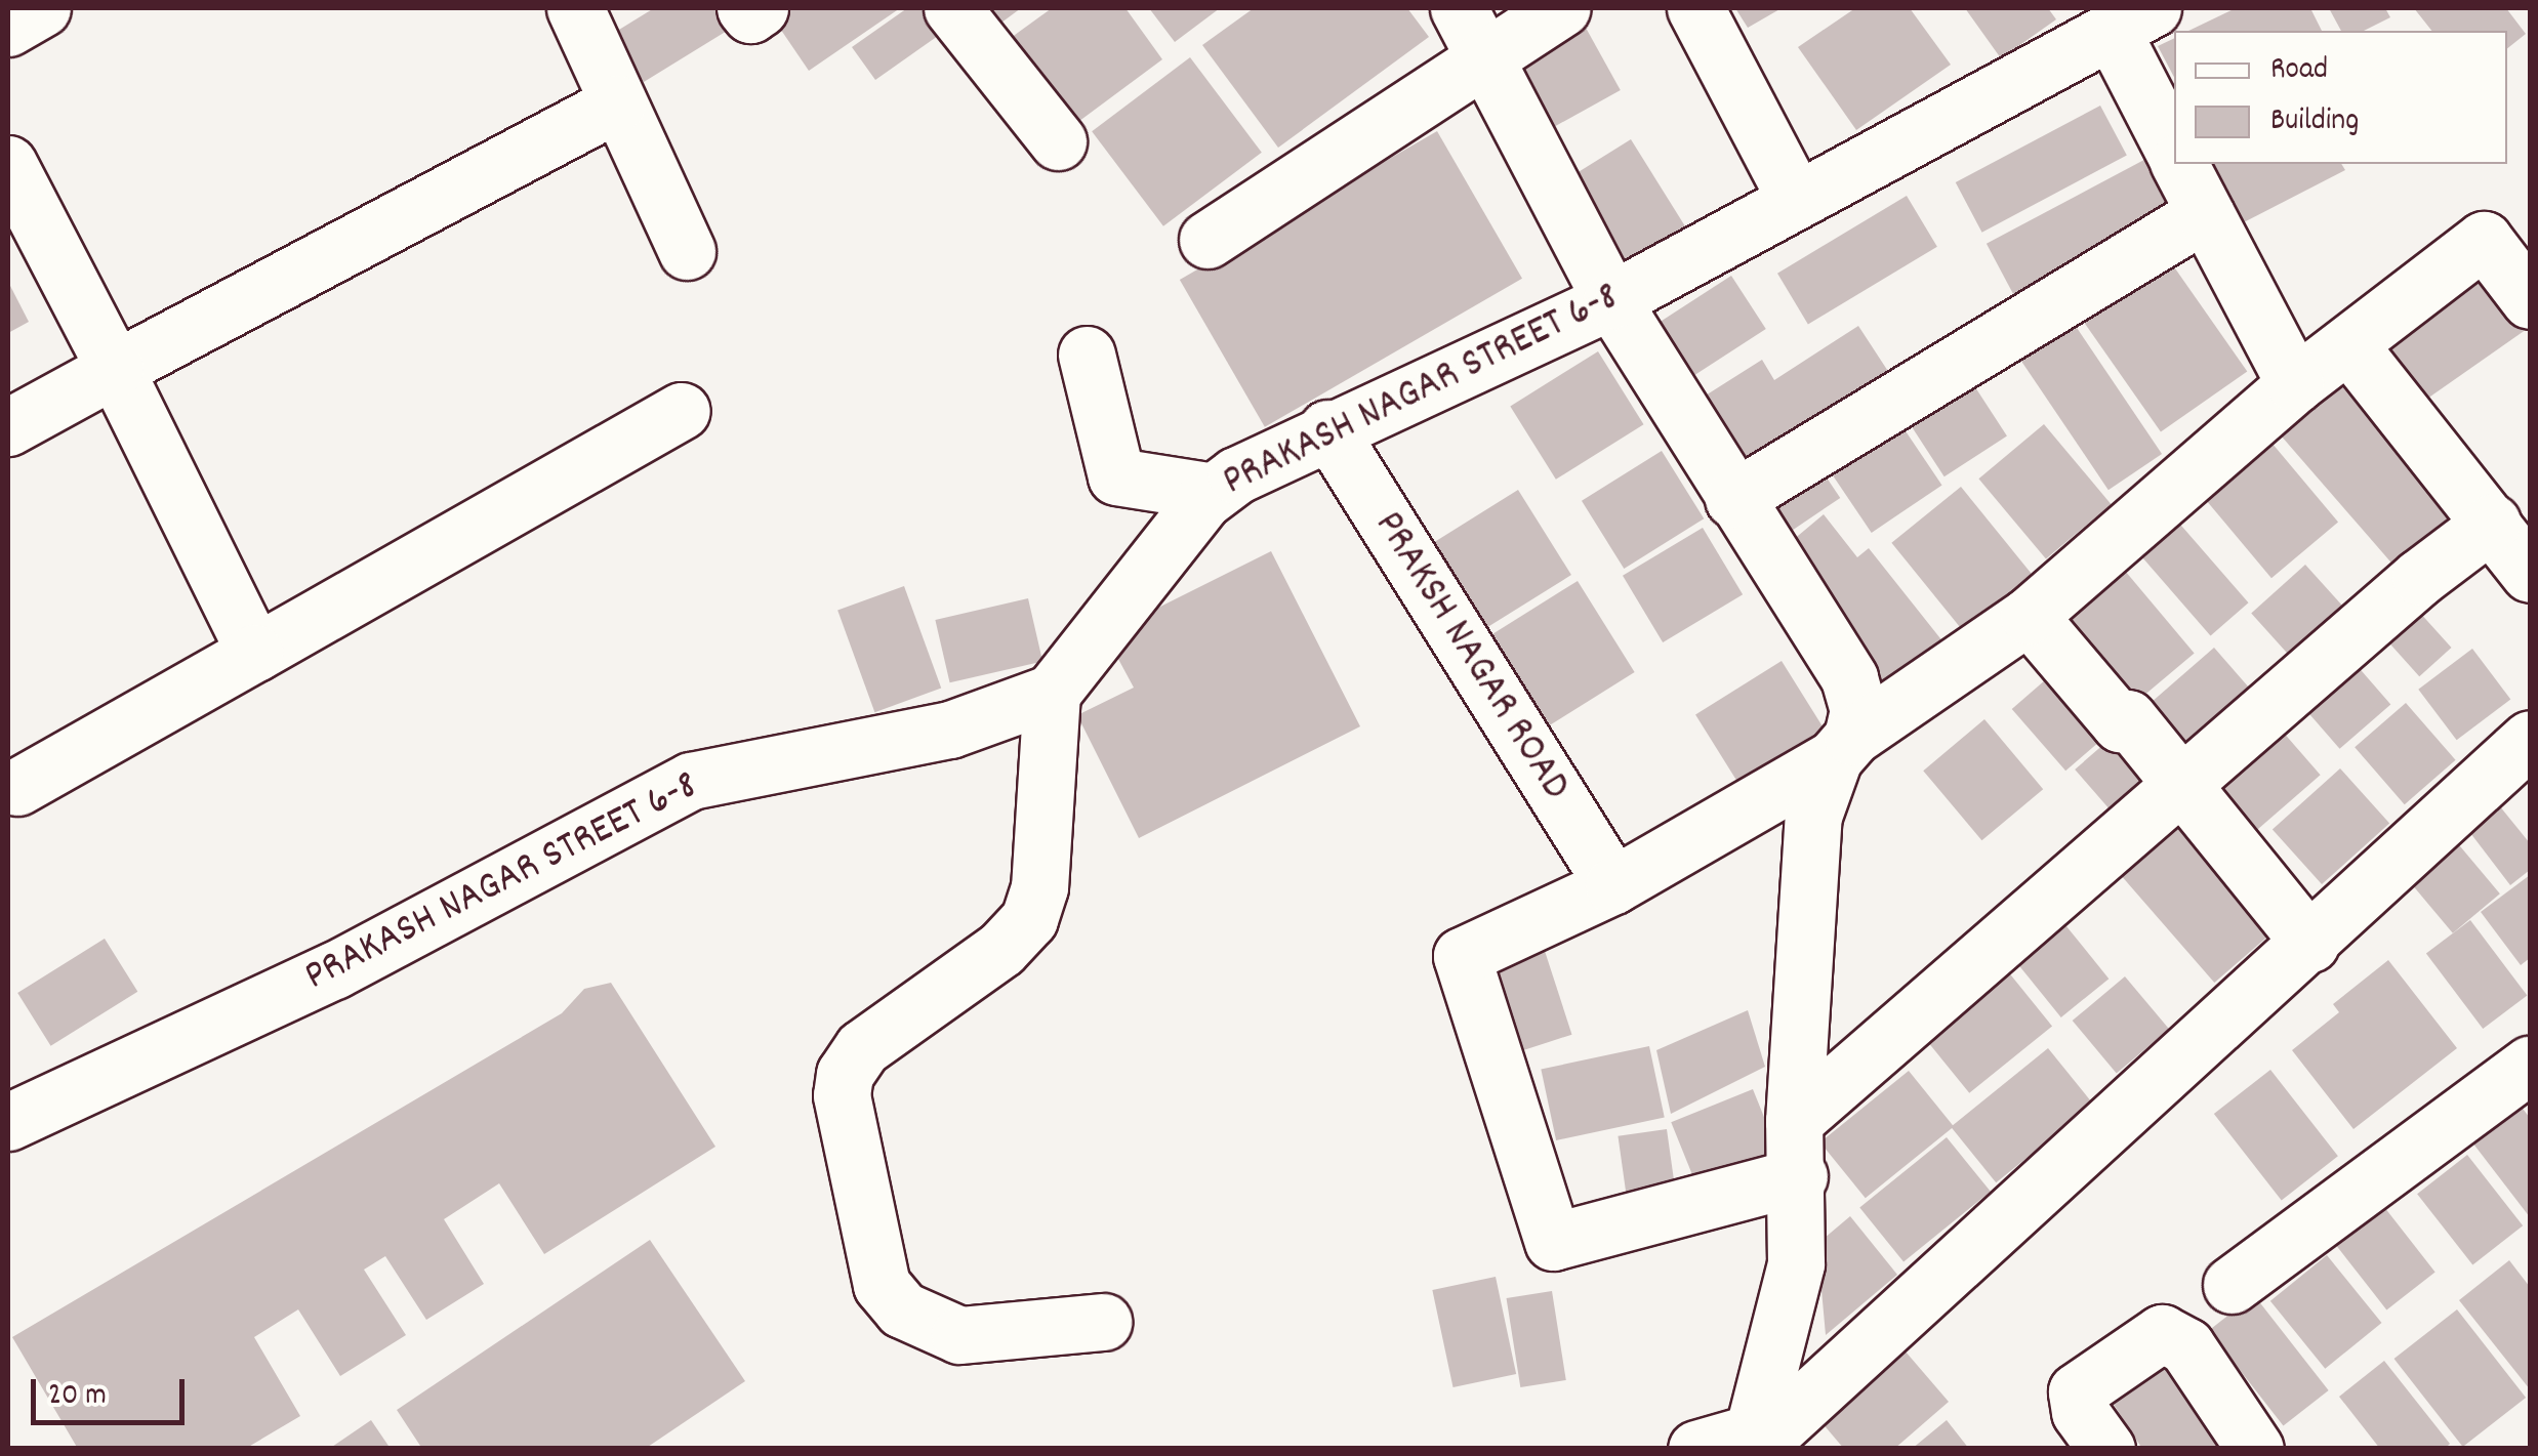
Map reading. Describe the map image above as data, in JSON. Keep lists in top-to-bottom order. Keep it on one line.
{"streets":{"street":["PRAKASH NAGAR STREET 6-8","PRAKSH NAGAR ROAD"]},"crossings":[["PRAKASH NAGAR STREET 6-8","PRAKSH NAGAR ROAD"]],"legend":["Road","Building"],"scale_bar":"20 m"}
